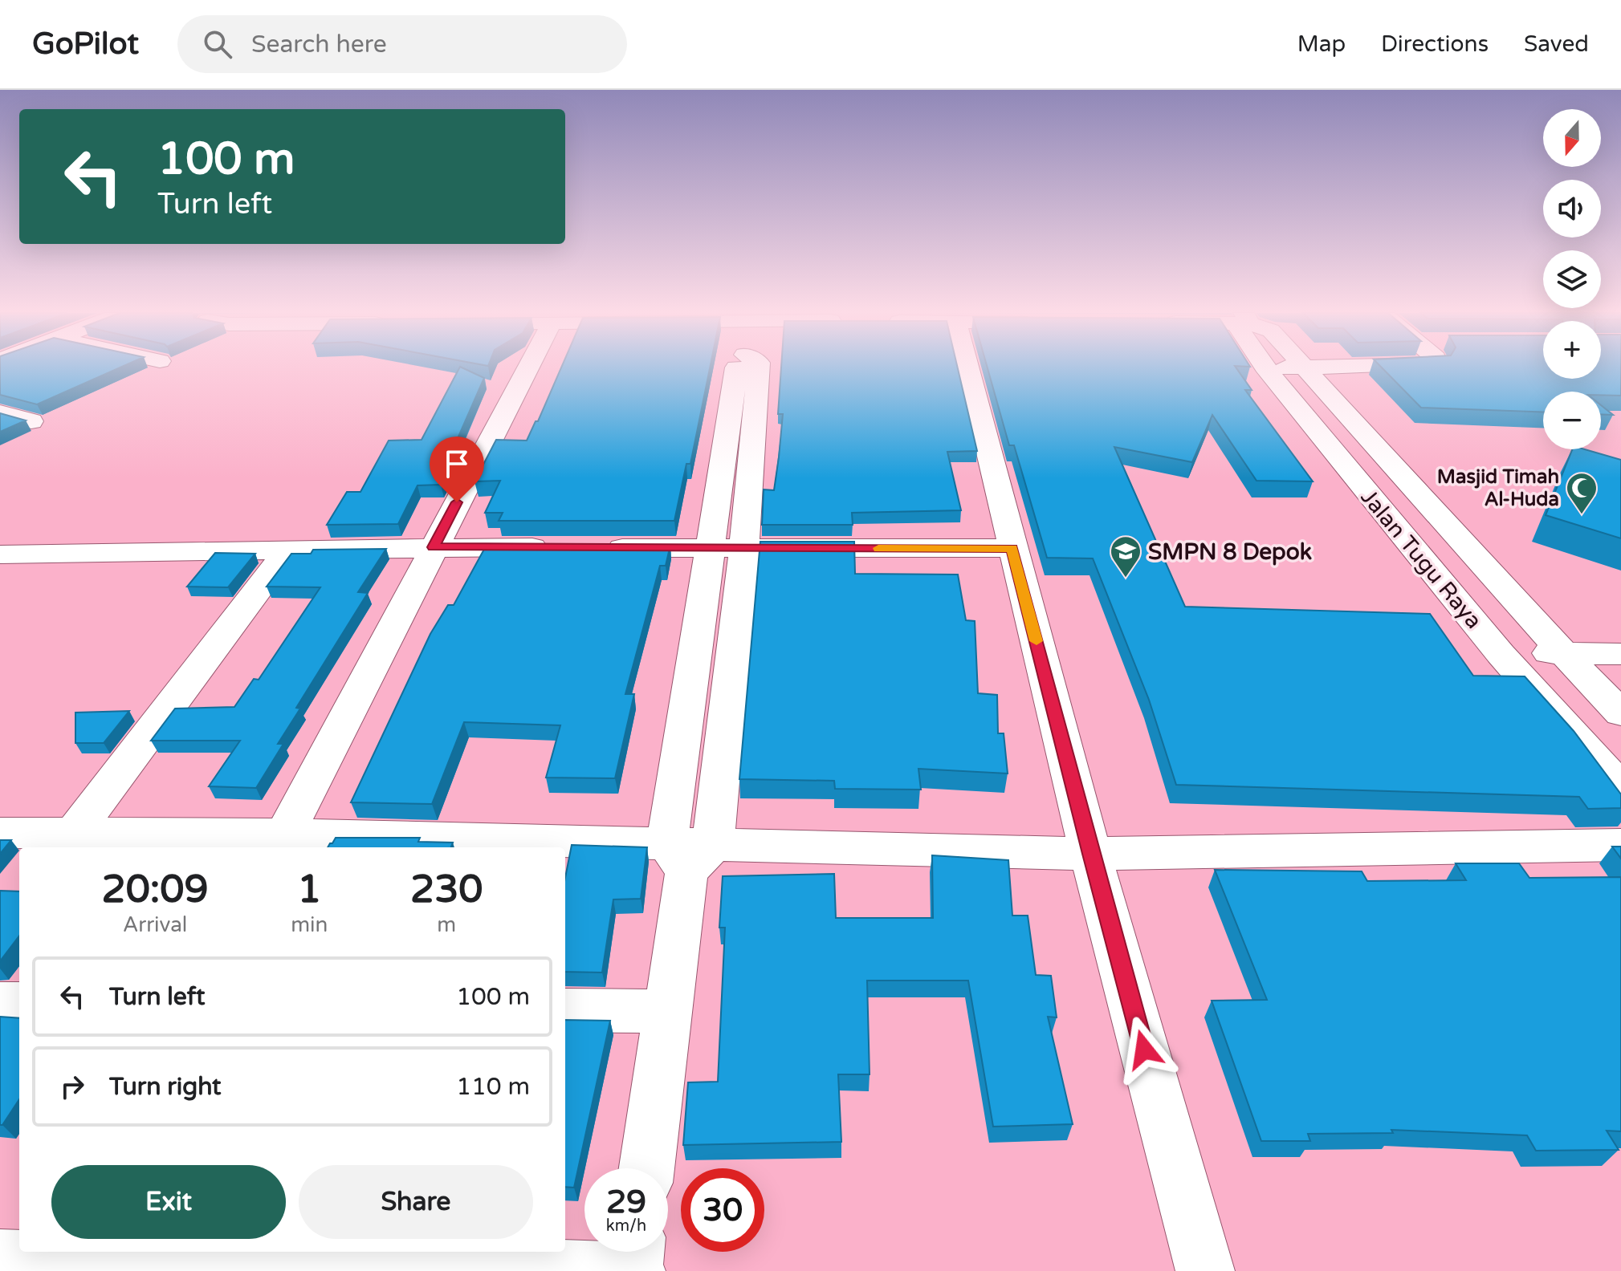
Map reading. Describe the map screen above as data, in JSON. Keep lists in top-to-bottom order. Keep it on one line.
{"streets":{"street":["Jalan Tugu Raya"]},"places":{"mosque":["Masjid Timah Al-Huda"],"school or university":["SMPN 8 Depok"]},"north":"bottom","page":{"header":"GoPilot","search":"Search here","nav":["Map","Directions","Saved"],"map_buttons":["+","−"],"turn":["100 m","Turn left"],"eta":["20:09","Arrival","1","min","230","m"],"list":[{"name":"Turn left","value":"100 m"},{"name":"Turn right","value":"110 m"}],"buttons":["Exit","Share"],"speed":"29 km/h","limit":"30"}}
